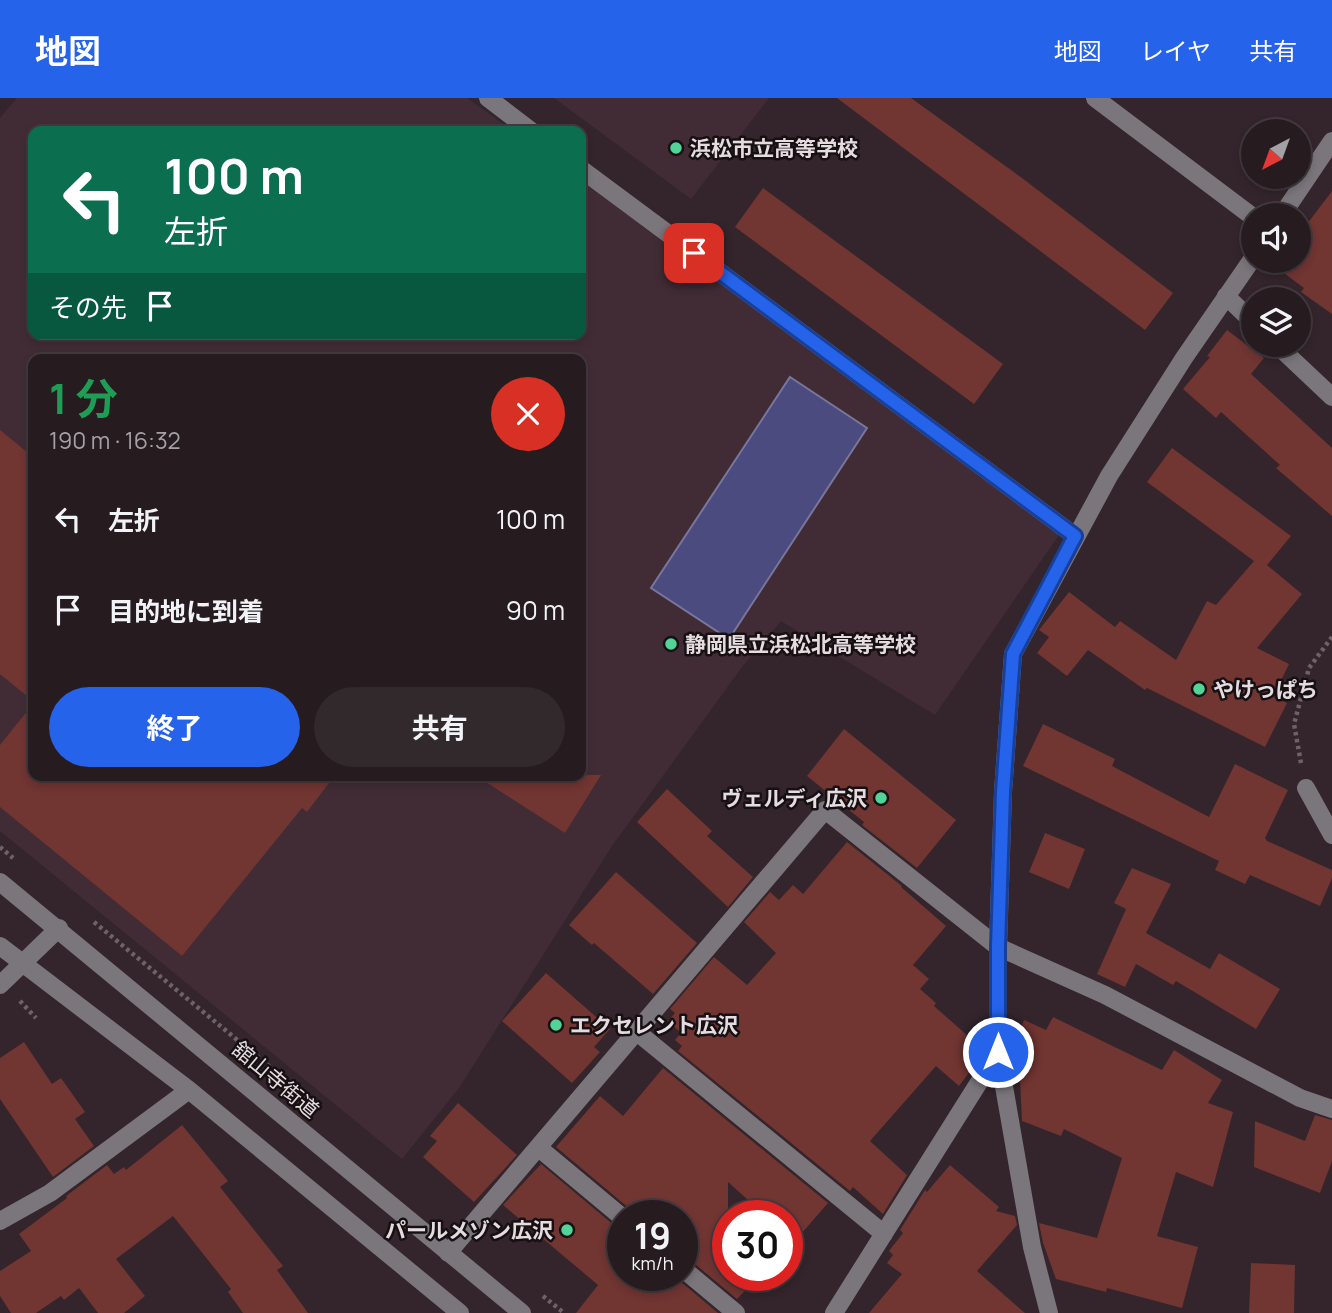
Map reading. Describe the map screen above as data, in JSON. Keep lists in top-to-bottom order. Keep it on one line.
{"streets":{"street":["舘山寺街道"]},"places":["浜松市立高等学校","静岡県立浜松北高等学校","やけっぱち","ヴェルディ広沢","エクセレント広沢","パールメゾン広沢"],"north":"bottom left","page":{"header":"地図","nav":["地図","レイヤ","共有"],"turn":["100 m","左折"],"then":"その先","heading":["1 分","190 m · 16:32"],"list":[{"name":"左折","value":"100 m"},{"name":"目的地に到着","value":"90 m"}],"buttons":["終了","共有"],"speed":"19 km/h","limit":"30"}}
